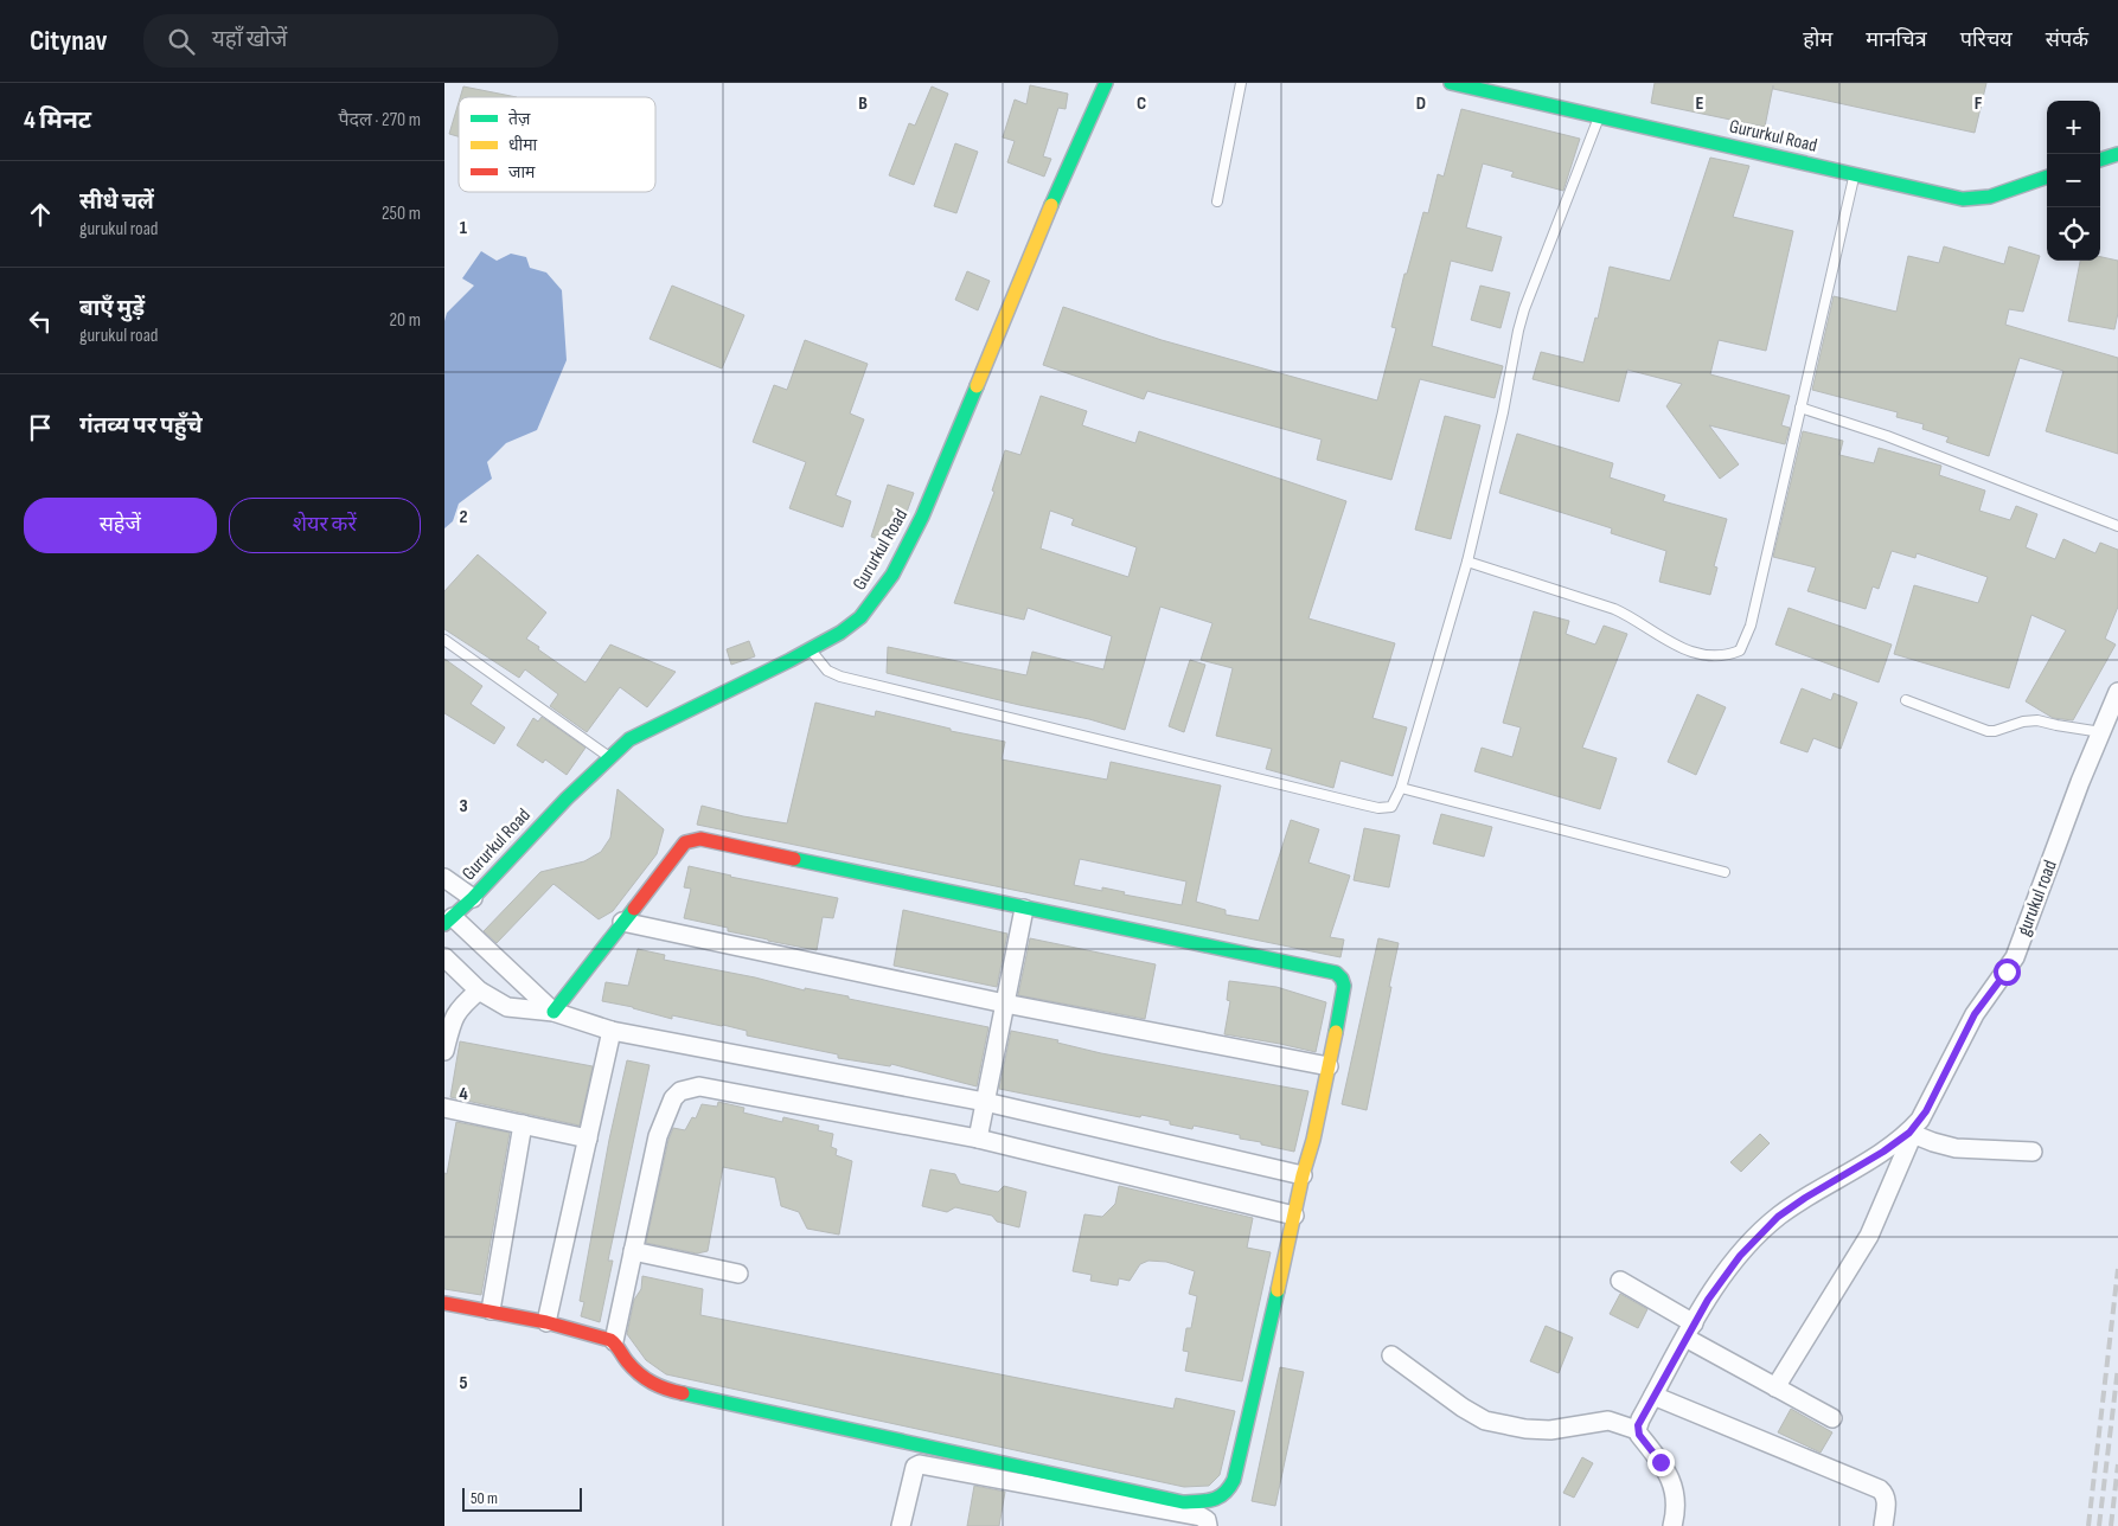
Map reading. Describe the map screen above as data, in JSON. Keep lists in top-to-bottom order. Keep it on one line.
{"streets":{"street":["Gururkul Road","gurukul road"]},"legend":["तेज़","धीमा","जाम"],"scale_bar":"50 m","page":{"header":"Citynav","search":"यहाँ खोजें","nav":["होम","मानचित्र","परिचय","संपर्क"],"heading":["4 मिनट","पैदल · 270 m"],"map_buttons":["+","−"],"list":[["सीधे चलें","gurukul road","250 m"],["बाएँ मुड़ें","gurukul road","20 m"],"गंतव्य पर पहुँचे"],"buttons":["सहेजें","शेयर करें"],"scale":"50 m"},"grid":{"columns":["B","C","D","E","F"],"rows":["1","2","3","4","5"]}}
